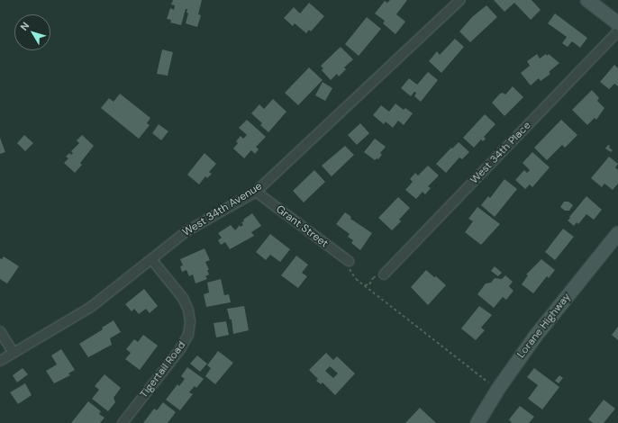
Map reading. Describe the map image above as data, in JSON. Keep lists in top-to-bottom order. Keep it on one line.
{"streets":{"street":["West 34th Place","West 34th Avenue","Grant Street","Lorane Highway","Tigertail Road"]},"crossings":[["West 34th Avenue","Grant Street"],["West 34th Avenue","Tigertail Road"]],"north":"top left"}
